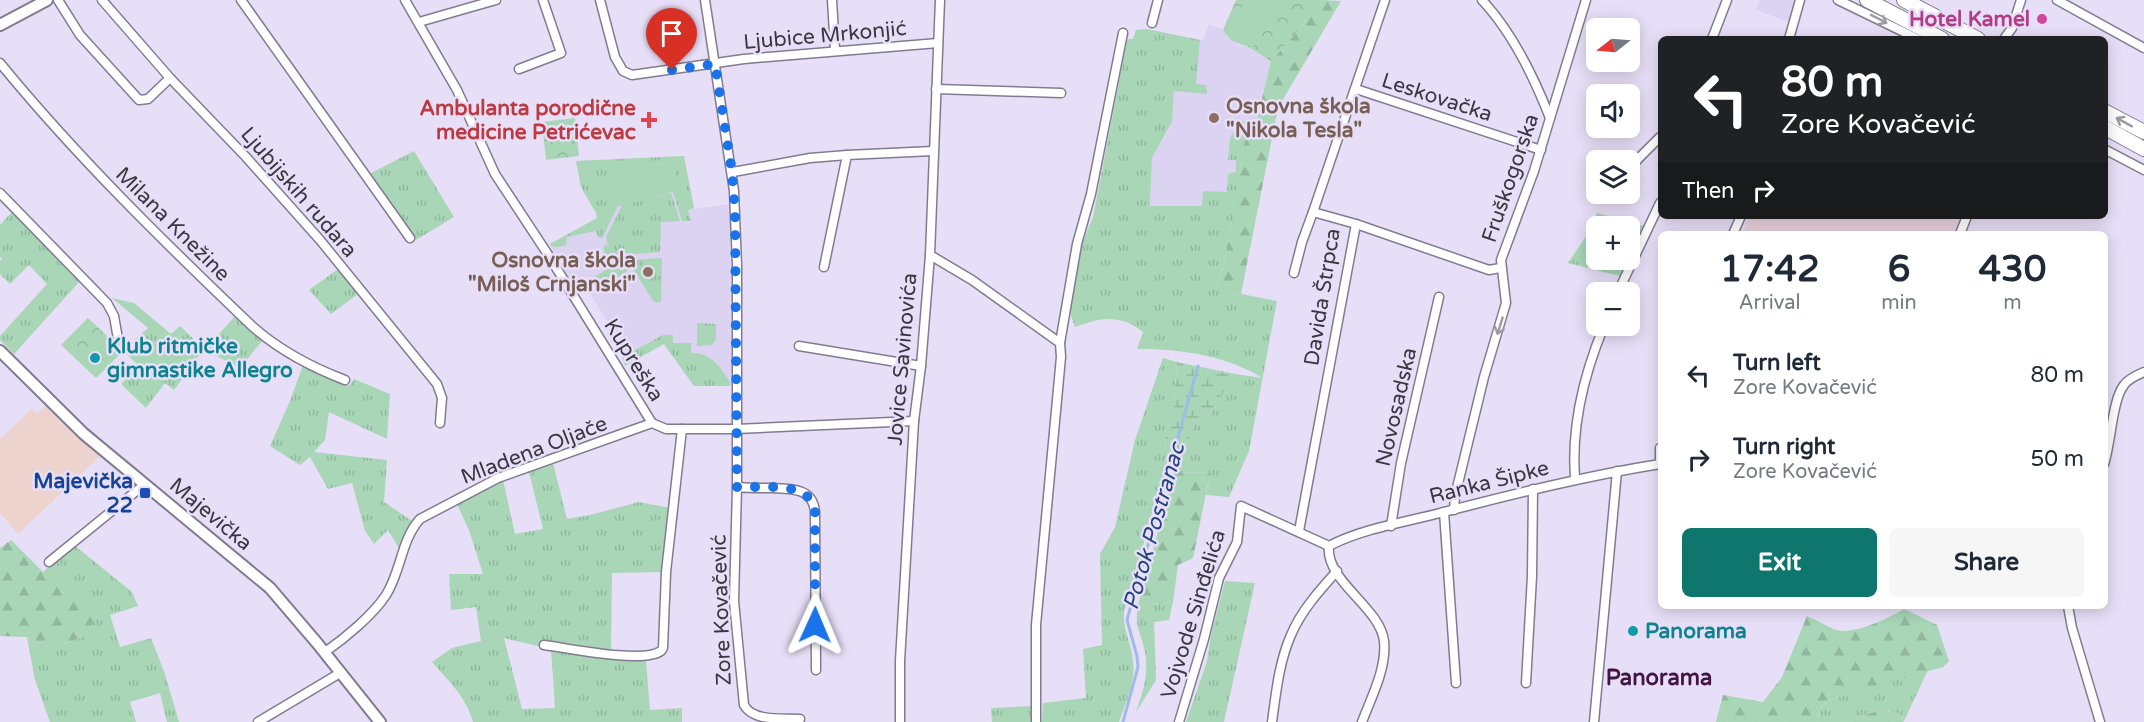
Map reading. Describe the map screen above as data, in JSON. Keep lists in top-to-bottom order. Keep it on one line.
{"streets":{"street":["Ljubice Mrkonjić","Leskovačka","Fruškogorska","Ljubijskih rudara","Milana Knežine","Davida Štrpca","Jovice Savinovića","Kupreška","Novosadska","Mladena Oljače","Ranka Šipke","Majevička","Zore Kovačević","Vojvode Sinđelića"]},"crossings":[["Ljubice Mrkonjić","Jovice Savinovića"],["Ljubice Mrkonjić","Zore Kovačević"],["Leskovačka","Fruškogorska"],["Leskovačka","Davida Štrpca"],["Fruškogorska","Ranka Šipke"],["Davida Štrpca","Vojvode Sinđelića"],["Kupreška","Mladena Oljače"],["Kupreška","Zore Kovačević"],["Novosadska","Ranka Šipke"],["Mladena Oljače","Majevička"],["Ranka Šipke","Vojvode Sinđelića"]],"one_way":["Fruškogorska"],"districts":["Panorama"],"water":["Potok Postranac"],"places":{"other":["Hotel Kamel","Osnovna škola \"Nikola Tesla\"","Osnovna škola \"Miloš Crnjanski\"","Klub ritmičke gimnastike Allegro","Panorama"],"health":["Ambulanta porodične medicine Petrićevac"],"transit":["Majevička 22"]},"north":"left","page":{"map_buttons":["+","−"],"turn":["80 m","Zore Kovačević"],"then":"Then","eta":["17:42","Arrival","6","min","430","m"],"list":[{"name":"Turn left","note":"Zore Kovačević","value":"80 m"},{"name":"Turn right","note":"Zore Kovačević","value":"50 m"}],"buttons":["Exit","Share"]}}
